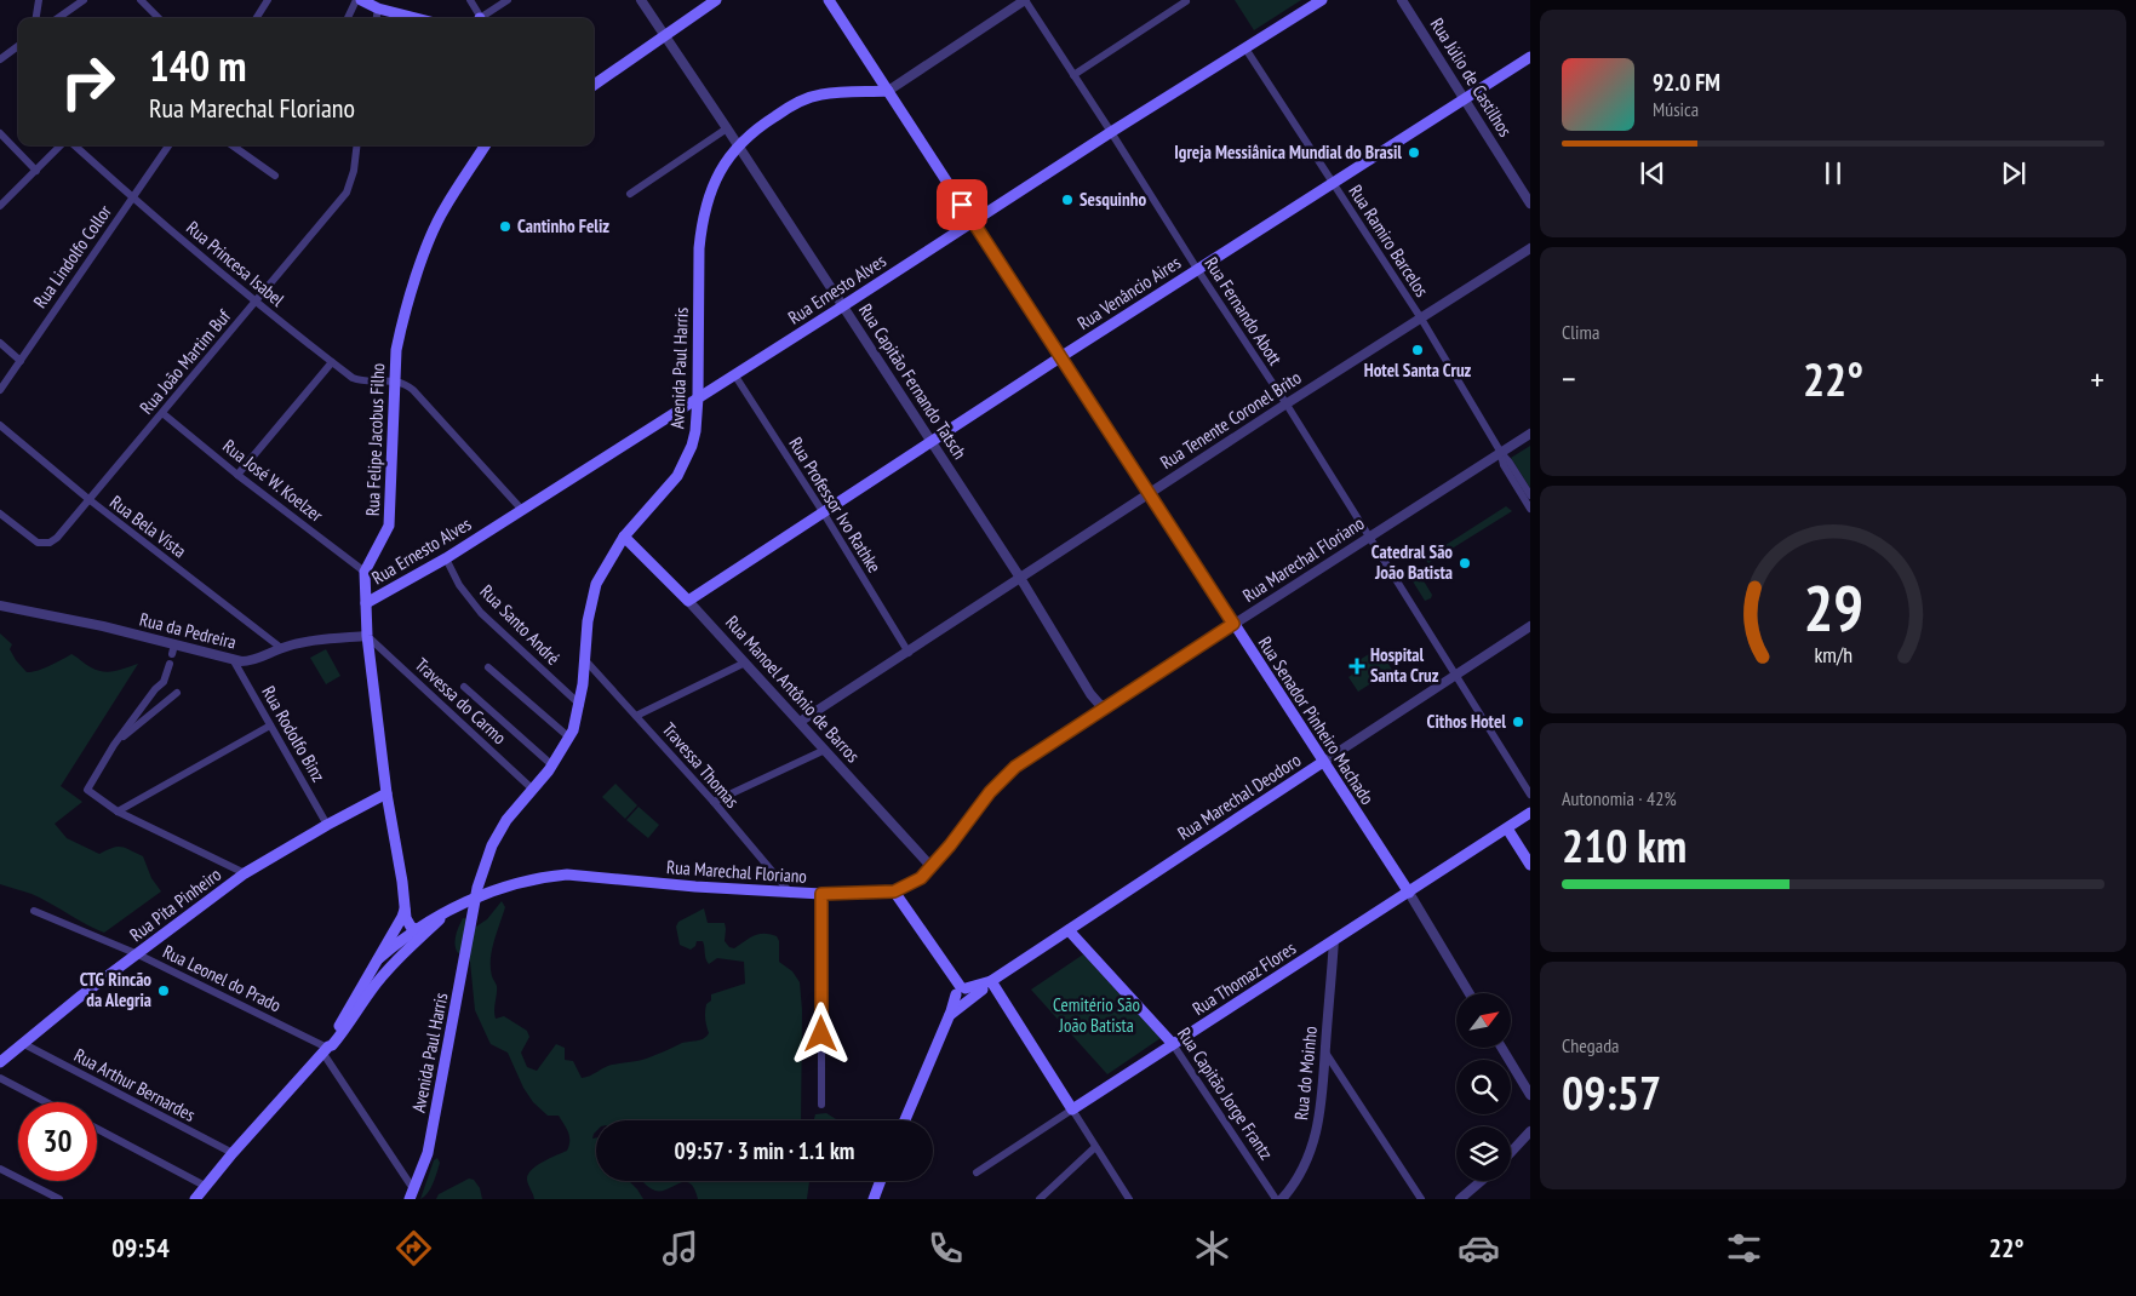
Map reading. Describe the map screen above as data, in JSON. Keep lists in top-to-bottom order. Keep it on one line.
{"streets":{"main road":["Rua Ernesto Alves","Rua Venâncio Aires","Avenida Paul Harris","Rua Felipe Jacobus Filho","Rua Marechal Floriano","Rua Manoel Antônio de Barros","Rua Senador Pinheiro Machado","Rua Marechal Deodoro","Rua Pita Pinheiro","Rua Thomaz Flores","Rua Capitão Jorge Frantz"],"street":["Rua Júlio de Castilhos","Rua Ramiro Barcelos","Rua Lindolfo Collor","Rua Princesa Isabel","Rua Fernando Abott","Rua João Martim Buf","Rua Capitão Fernando Tatsch","Rua Tenente Coronel Brito","Rua José W. Koelzer","Rua Professor Ivo Rathke","Rua Bela Vista","Rua Santo André","Rua da Pedreira","Travessa do Carmo","Rua Rodolfo Binz","Travessa Thomas","Rua Leonel do Prado","Rua do Moinho","Rua Arthur Bernardes"]},"crossings":[["Rua Júlio de Castilhos","Rua Venâncio Aires"],["Rua Ramiro Barcelos","Rua Ernesto Alves"],["Rua Ramiro Barcelos","Rua Venâncio Aires"],["Rua Ramiro Barcelos","Rua Tenente Coronel Brito"],["Rua Ramiro Barcelos","Rua Marechal Floriano"],["Rua Lindolfo Collor","Rua Princesa Isabel"],["Rua Princesa Isabel","Rua João Martim Buf"],["Rua Princesa Isabel","Rua Felipe Jacobus Filho"],["Rua Ernesto Alves","Rua Fernando Abott"],["Rua Ernesto Alves","Avenida Paul Harris"],["Rua Ernesto Alves","Rua Capitão Fernando Tatsch"],["Rua Ernesto Alves","Rua Felipe Jacobus Filho"],["Rua Ernesto Alves","Rua Professor Ivo Rathke"],["Rua Ernesto Alves","Rua Santo André"],["Rua Ernesto Alves","Rua Senador Pinheiro Machado"],["Rua Venâncio Aires","Rua Fernando Abott"],["Rua Venâncio Aires","Rua Capitão Fernando Tatsch"],["Rua Venâncio Aires","Rua Professor Ivo Rathke"],["Rua Venâncio Aires","Rua Manoel Antônio de Barros"],["Rua Venâncio Aires","Rua Senador Pinheiro Machado"],["Rua Fernando Abott","Rua Tenente Coronel Brito"],["Rua Fernando Abott","Rua Marechal Floriano"],["Rua Fernando Abott","Rua Marechal Deodoro"],["Rua João Martim Buf","Rua José W. Koelzer"],["Rua João Martim Buf","Rua Bela Vista"],["Avenida Paul Harris","Rua Capitão Fernando Tatsch"],["Avenida Paul Harris","Rua Marechal Floriano"],["Avenida Paul Harris","Rua Santo André"],["Avenida Paul Harris","Rua Manoel Antônio de Barros"],["Avenida Paul Harris","Travessa do Carmo"],["Avenida Paul Harris","Rua Senador Pinheiro Machado"],["Avenida Paul Harris","Travessa Thomas"],["Rua Capitão Fernando Tatsch","Rua Tenente Coronel Brito"],["Rua Capitão Fernando Tatsch","Rua Marechal Floriano"],["Rua Tenente Coronel Brito","Rua Professor Ivo Rathke"],["Rua Tenente Coronel Brito","Rua Manoel Antônio de Barros"],["Rua Tenente Coronel Brito","Rua Senador Pinheiro Machado"],["Rua Felipe Jacobus Filho","Rua José W. Koelzer"],["Rua Felipe Jacobus Filho","Rua da Pedreira"],["Rua Felipe Jacobus Filho","Travessa do Carmo"],["Rua Felipe Jacobus Filho","Rua Pita Pinheiro"],["Rua Bela Vista","Rua da Pedreira"],["Rua Marechal Floriano","Rua Manoel Antônio de Barros"],["Rua Marechal Floriano","Rua Senador Pinheiro Machado"],["Rua Marechal Floriano","Travessa Thomas"],["Rua da Pedreira","Travessa do Carmo"],["Rua da Pedreira","Rua Rodolfo Binz"],["Rua Senador Pinheiro Machado","Rua Marechal Deodoro"],["Rua Senador Pinheiro Machado","Rua Thomaz Flores"],["Rua Rodolfo Binz","Rua Pita Pinheiro"],["Rua Marechal Deodoro","Rua Capitão Jorge Frantz"],["Rua Pita Pinheiro","Rua Leonel do Prado"],["Rua Pita Pinheiro","Rua Arthur Bernardes"],["Rua Thomaz Flores","Rua do Moinho"],["Rua Thomaz Flores","Rua Capitão Jorge Frantz"]],"parks":["Cemitério São João Batista"],"places":{"other":["Igreja Messiânica Mundial do Brasil","Sesquinho","Cantinho Feliz","Hotel Santa Cruz","Catedral São João Batista","Cithos Hotel","CTG Rincão da Alegria"],"health":["Hospital Santa Cruz"]},"north":"top right","page":{"turn":["140 m","Rua Marechal Floriano"],"song":["92.0 FM","Música"],"tile":["Clima",["Autonomia · 42%","210 km"],["Chegada","09:57"]],"heat":["−","22°","+"],"limit":"30","trip":"09:57 · 3 min · 1.1 km","tabs":["09:54","22°"],"gauge":["29","km/h"]}}
